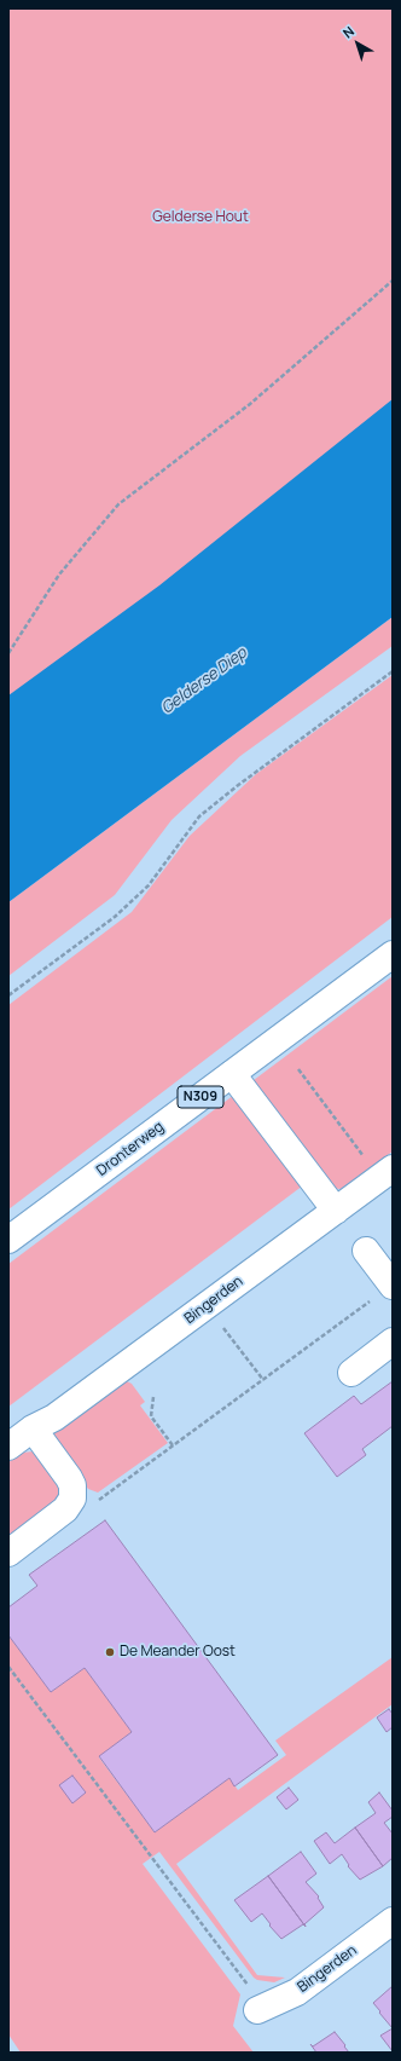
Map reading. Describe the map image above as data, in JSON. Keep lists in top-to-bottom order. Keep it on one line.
{"streets":{"street":["N309","Dronterweg","Bingerden"]},"water":["Gelderse Diep"],"parks":["Gelderse Hout"],"places":["De Meander Oost"],"north":"top left"}
